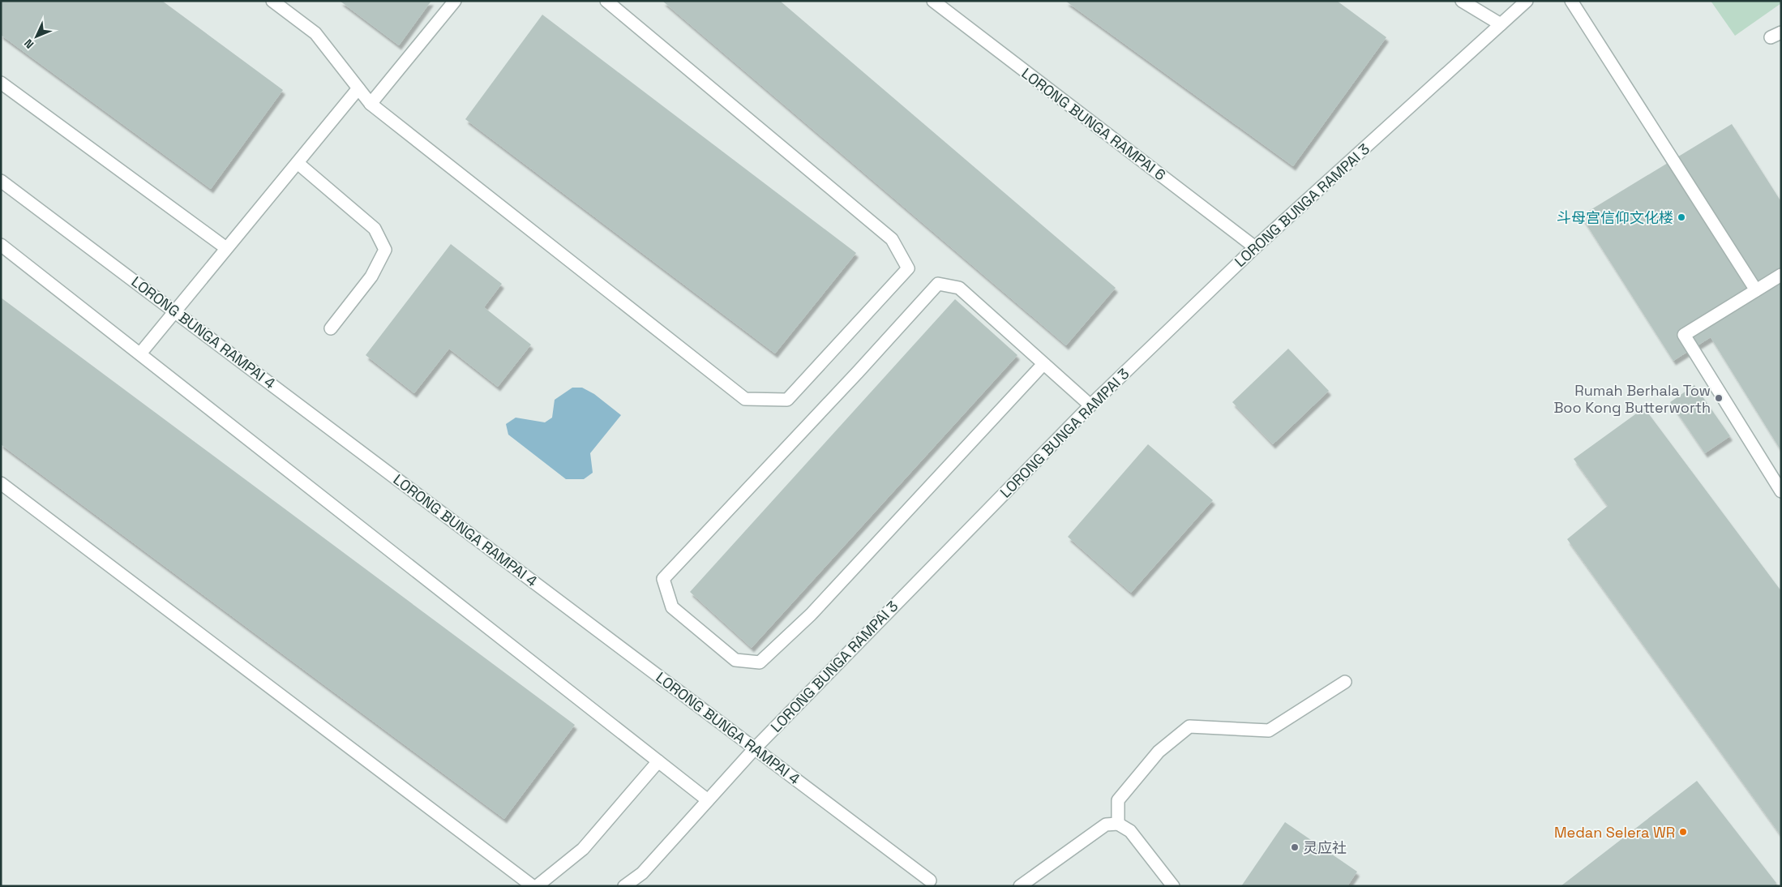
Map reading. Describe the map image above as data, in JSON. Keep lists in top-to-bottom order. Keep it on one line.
{"streets":{"street":["LORONG BUNGA RAMPAI 6","LORONG BUNGA RAMPAI 3","LORONG BUNGA RAMPAI 4"]},"crossings":[["LORONG BUNGA RAMPAI 6","LORONG BUNGA RAMPAI 3"],["LORONG BUNGA RAMPAI 3","LORONG BUNGA RAMPAI 4"]],"places":["斗母宫信仰文化楼","Rumah Berhala Tow Boo Kong Butterworth","Medan Selera WR","灵应社"],"north":"bottom left"}
